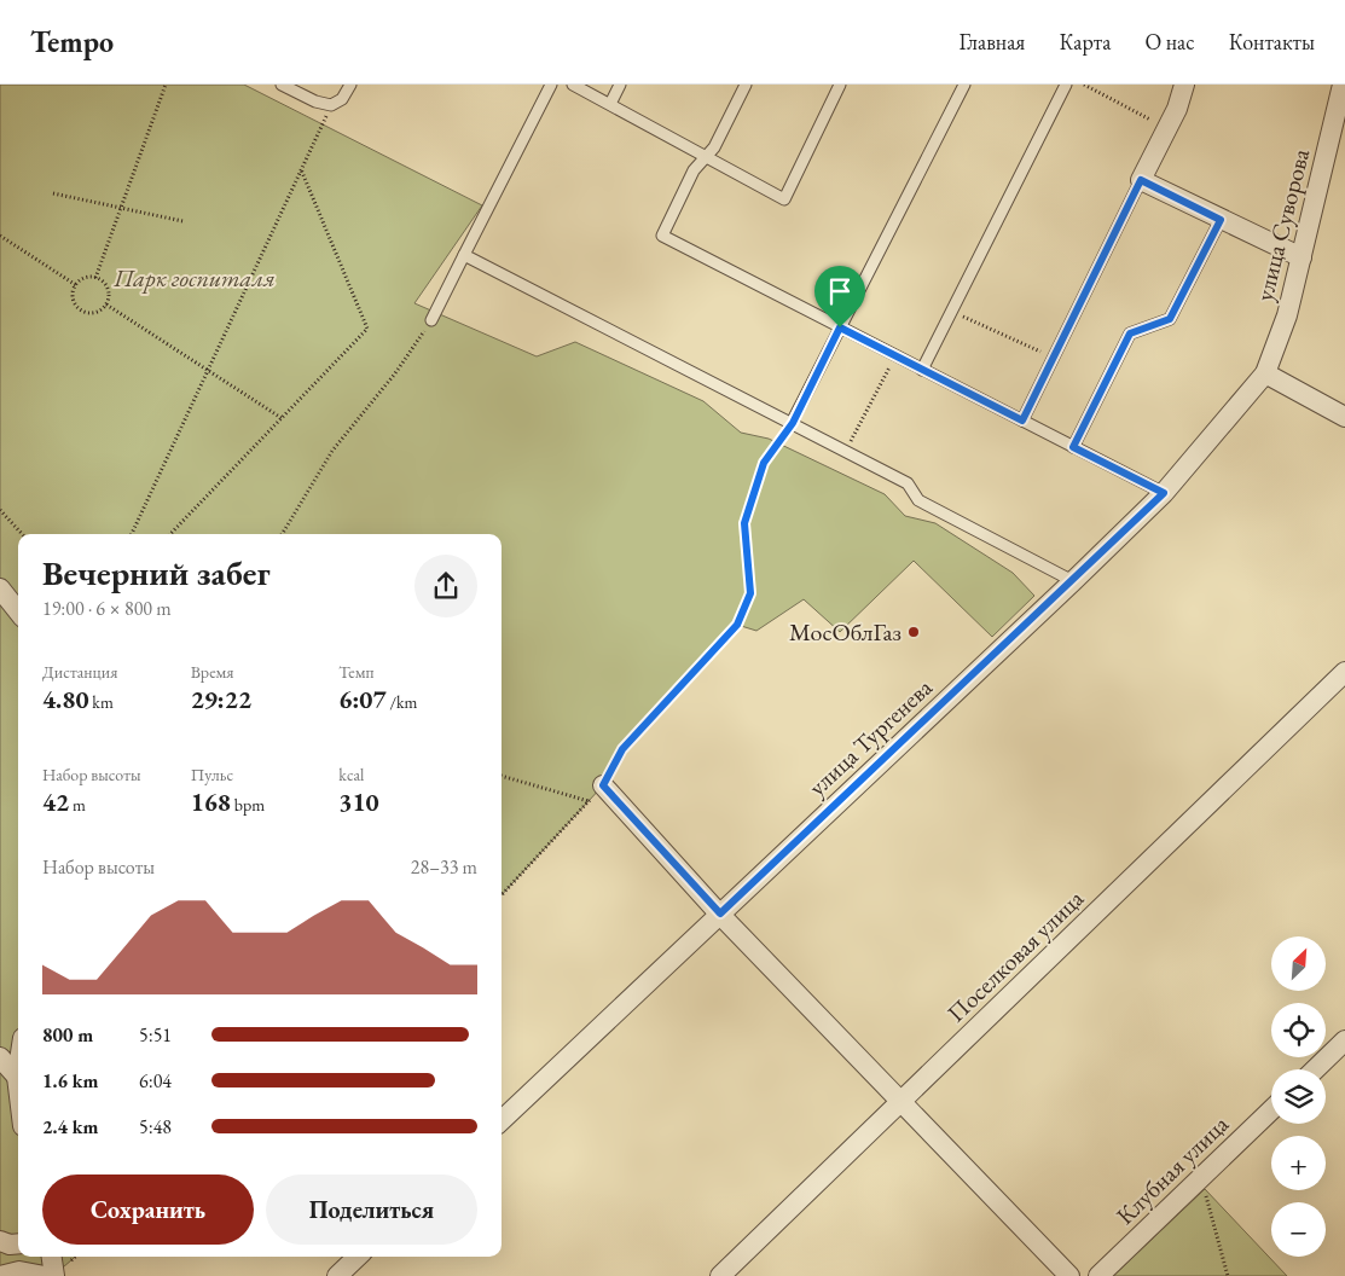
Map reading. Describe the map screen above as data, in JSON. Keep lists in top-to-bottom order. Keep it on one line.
{"streets":{"street":["улица Суворова","улица Тургенева","Поселковая улица","Клубная улица"]},"crossings":[["улица Суворова","улица Тургенева"]],"parks":["Парк госпиталя"],"places":["МосОблГаз"],"north":"top right","page":{"header":"Tempo","nav":["Главная","Карта","О нас","Контакты"],"heading":["Вечерний забег","19:00 · 6 × 800 m"],"stats":[["Дистанция","4.80 km"],["Время","29:22"],["Темп","6:07 /km"],["Набор высоты","42 m"],["Пульс","168 bpm"],["kcal","310"]],"chart":["Набор высоты","28–33 m"],"map_buttons":["+","−"],"list":[{"name":"800 m","note":"5:51"},{"name":"1.6 km","note":"6:04"},{"name":"2.4 km","note":"5:48"}],"buttons":["Сохранить","Поделиться"]}}
